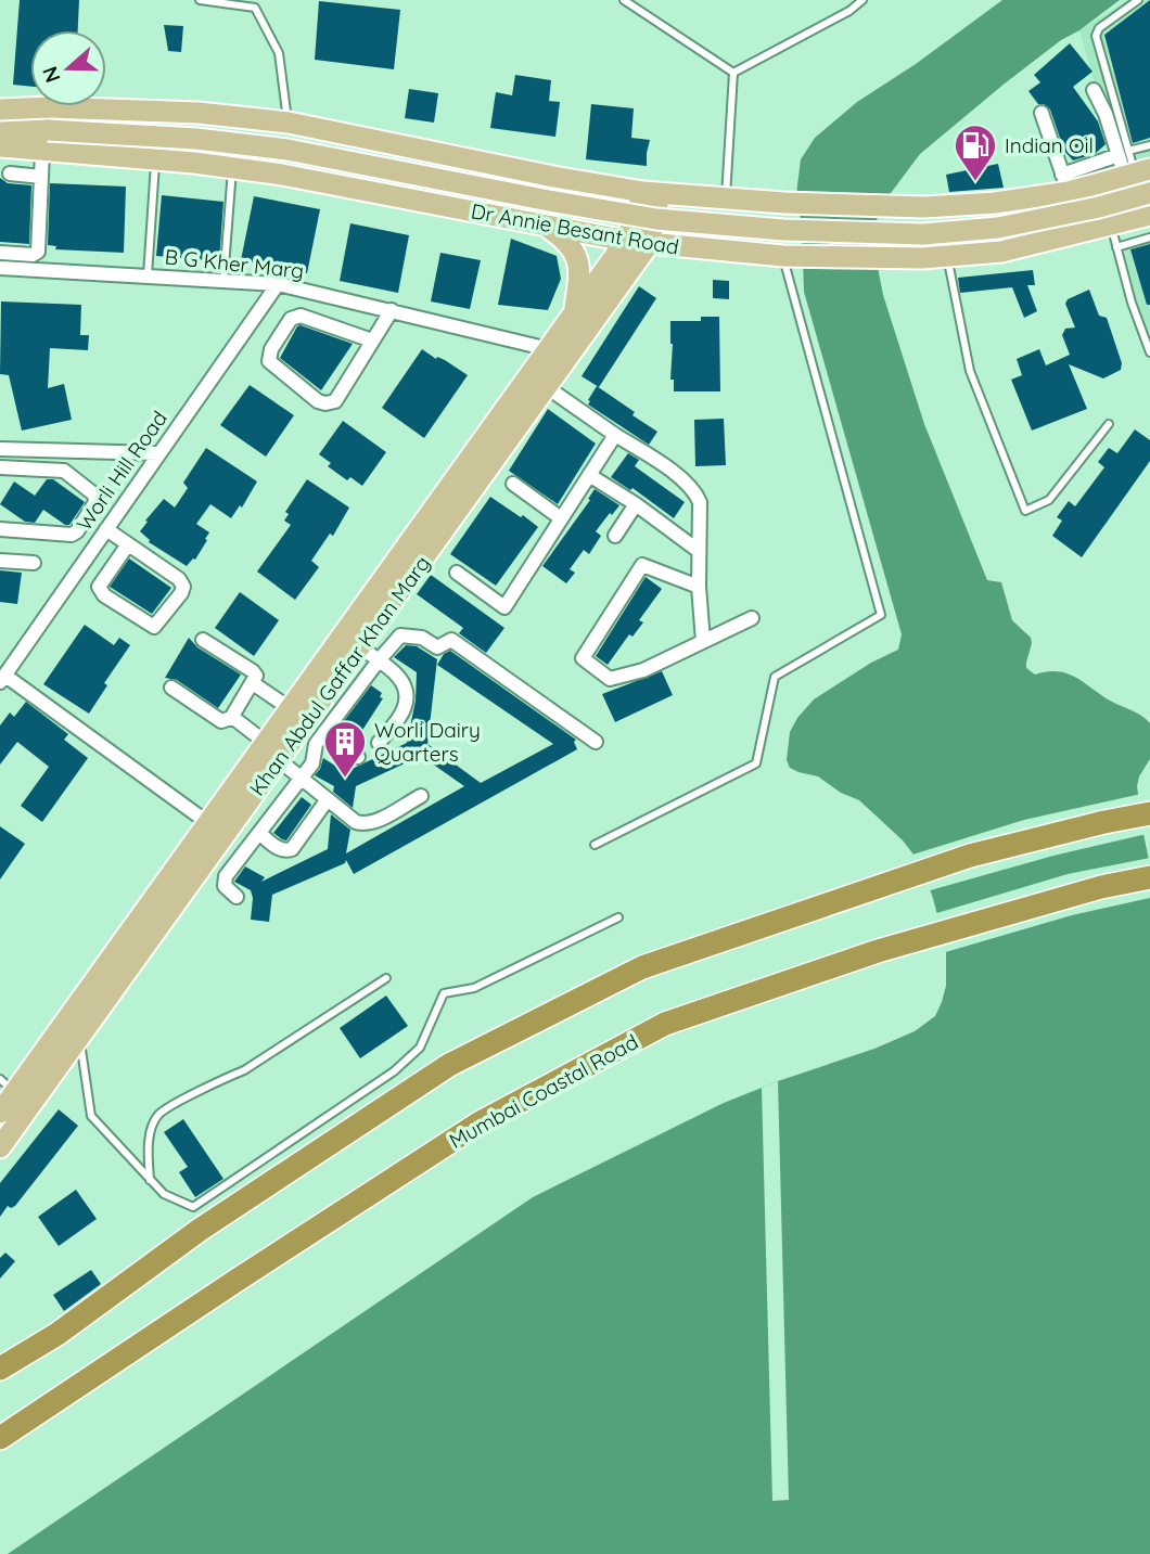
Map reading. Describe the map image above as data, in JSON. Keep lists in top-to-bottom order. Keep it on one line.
{"streets":{"highway":["Mumbai Coastal Road"],"main road":["Dr Annie Besant Road","Khan Abdul Gaffar Khan Marg"],"street":["B G Kher Marg","Worli Hill Road"]},"crossings":[["Dr Annie Besant Road","Khan Abdul Gaffar Khan Marg"],["B G Kher Marg","Worli Hill Road"],["B G Kher Marg","Khan Abdul Gaffar Khan Marg"]],"places":{"fuel station":["Indian Oil"],"building":["Worli Dairy Quarters"]},"north":"left"}
